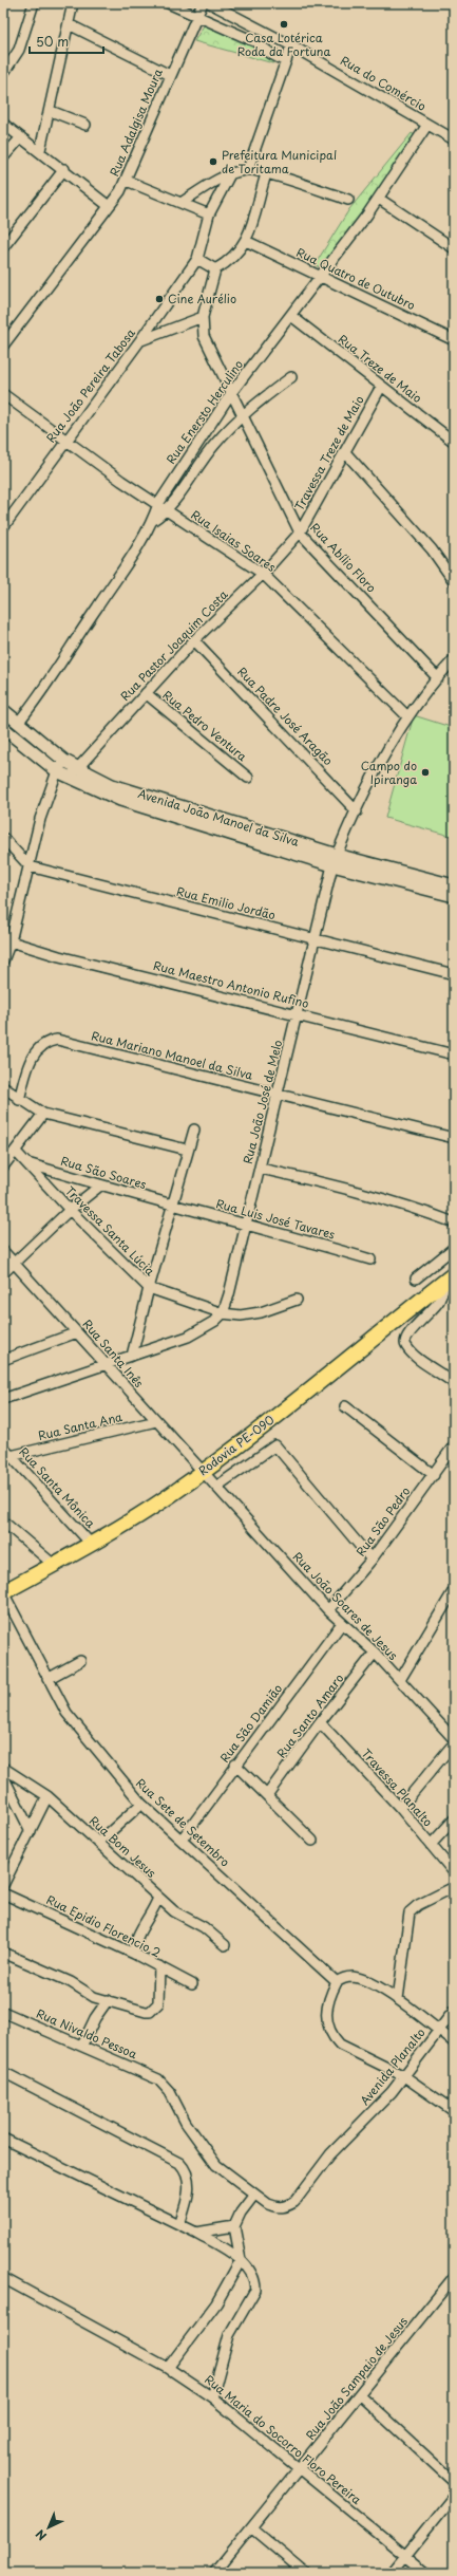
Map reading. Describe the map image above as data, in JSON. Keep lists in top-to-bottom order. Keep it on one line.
{"streets":{"main road":["Rodovia PE-090"],"street":["Rua do Comércio","Rua Adalgisa Moura","Rua Quatro de Outubro","Rua Treze de Maio","Rua João Pereira Tabosa","Rua Enersto Herculino","Travessa Treze de Maio","Rua Isaias Soares","Rua Abílio Floro","Rua Pastor Joaquim Costa","Rua Padre José Aragão","Rua Pedro Ventura","Avenida João Manoel da Silva","Rua Emilio Jordão","Rua Maestro Antonio Rufino","Rua Mariano Manoel da Silva","Rua João José de Melo","Rua São Soares","Rua Luis José Tavares","Travessa Santa Lúcia","Rua Santa Inês","Rua Santa Ana","Rua Santa Mônica","Rua São Pedro","Rua João Soares de Jesus","Rua Santo Amaro","Rua São Damião","Travessa Planalto","Rua Sete de Setembro","Rua Bom Jesus","Rua Epidio Florencio 2","Rua Nivaldo Pessoa","Avenida Planalto","Rua João Sampaio de Jesus","Rua Maria do Socorro Floro Pereira"]},"crossings":[["Rua do Comércio","Rua Enersto Herculino"],["Rua Quatro de Outubro","Rua Enersto Herculino"],["Rua Treze de Maio","Rua Enersto Herculino"],["Rua Treze de Maio","Travessa Treze de Maio"],["Rua João Pereira Tabosa","Rua Isaias Soares"],["Rua Enersto Herculino","Rua Isaias Soares"],["Rua Enersto Herculino","Rua Abílio Floro"],["Rua Enersto Herculino","Avenida João Manoel da Silva"],["Travessa Treze de Maio","Rua Abílio Floro"],["Travessa Treze de Maio","Rua Pastor Joaquim Costa"],["Rua Isaias Soares","Rua Pastor Joaquim Costa"],["Rua Isaias Soares","Rua João José de Melo"],["Rua Abílio Floro","Rua Pastor Joaquim Costa"],["Rua Abílio Floro","Rua João José de Melo"],["Rua Pastor Joaquim Costa","Rua Padre José Aragão"],["Rua Pastor Joaquim Costa","Rua Pedro Ventura"],["Rua Pastor Joaquim Costa","Avenida João Manoel da Silva"],["Rua Padre José Aragão","Rua João José de Melo"],["Avenida João Manoel da Silva","Rua João José de Melo"],["Rua Emilio Jordão","Rua João José de Melo"],["Rua Maestro Antonio Rufino","Rua João José de Melo"],["Rua Mariano Manoel da Silva","Rua João José de Melo"],["Rua João José de Melo","Rua Luis José Tavares"],["Rua João José de Melo","Travessa Santa Lúcia"],["Rua São Soares","Rua Luis José Tavares"],["Rua São Soares","Travessa Santa Lúcia"],["Rua Santa Inês","Rua Santa Ana"],["Rua Santa Inês","Rodovia PE-090"],["Rua Santa Inês","Rua João Soares de Jesus"],["Rua Santa Ana","Rua Santa Mônica"],["Rodovia PE-090","Rua Santa Mônica"],["Rodovia PE-090","Rua João Soares de Jesus"],["Rodovia PE-090","Rua Sete de Setembro"],["Rua São Pedro","Rua João Soares de Jesus"],["Rua João Soares de Jesus","Rua Santo Amaro"],["Rua João Soares de Jesus","Rua São Damião"],["Rua Santo Amaro","Travessa Planalto"],["Rua São Damião","Rua Sete de Setembro"],["Rua Nivaldo Pessoa","Avenida Planalto"],["Rua João Sampaio de Jesus","Rua Maria do Socorro Floro Pereira"]],"places":["Casa Lotérica Roda da Fortuna","Prefeitura Municipal de Toritama","Cine Aurélio","Campo do Ipiranga"],"scale_bar":"50 m","north":"bottom left"}
